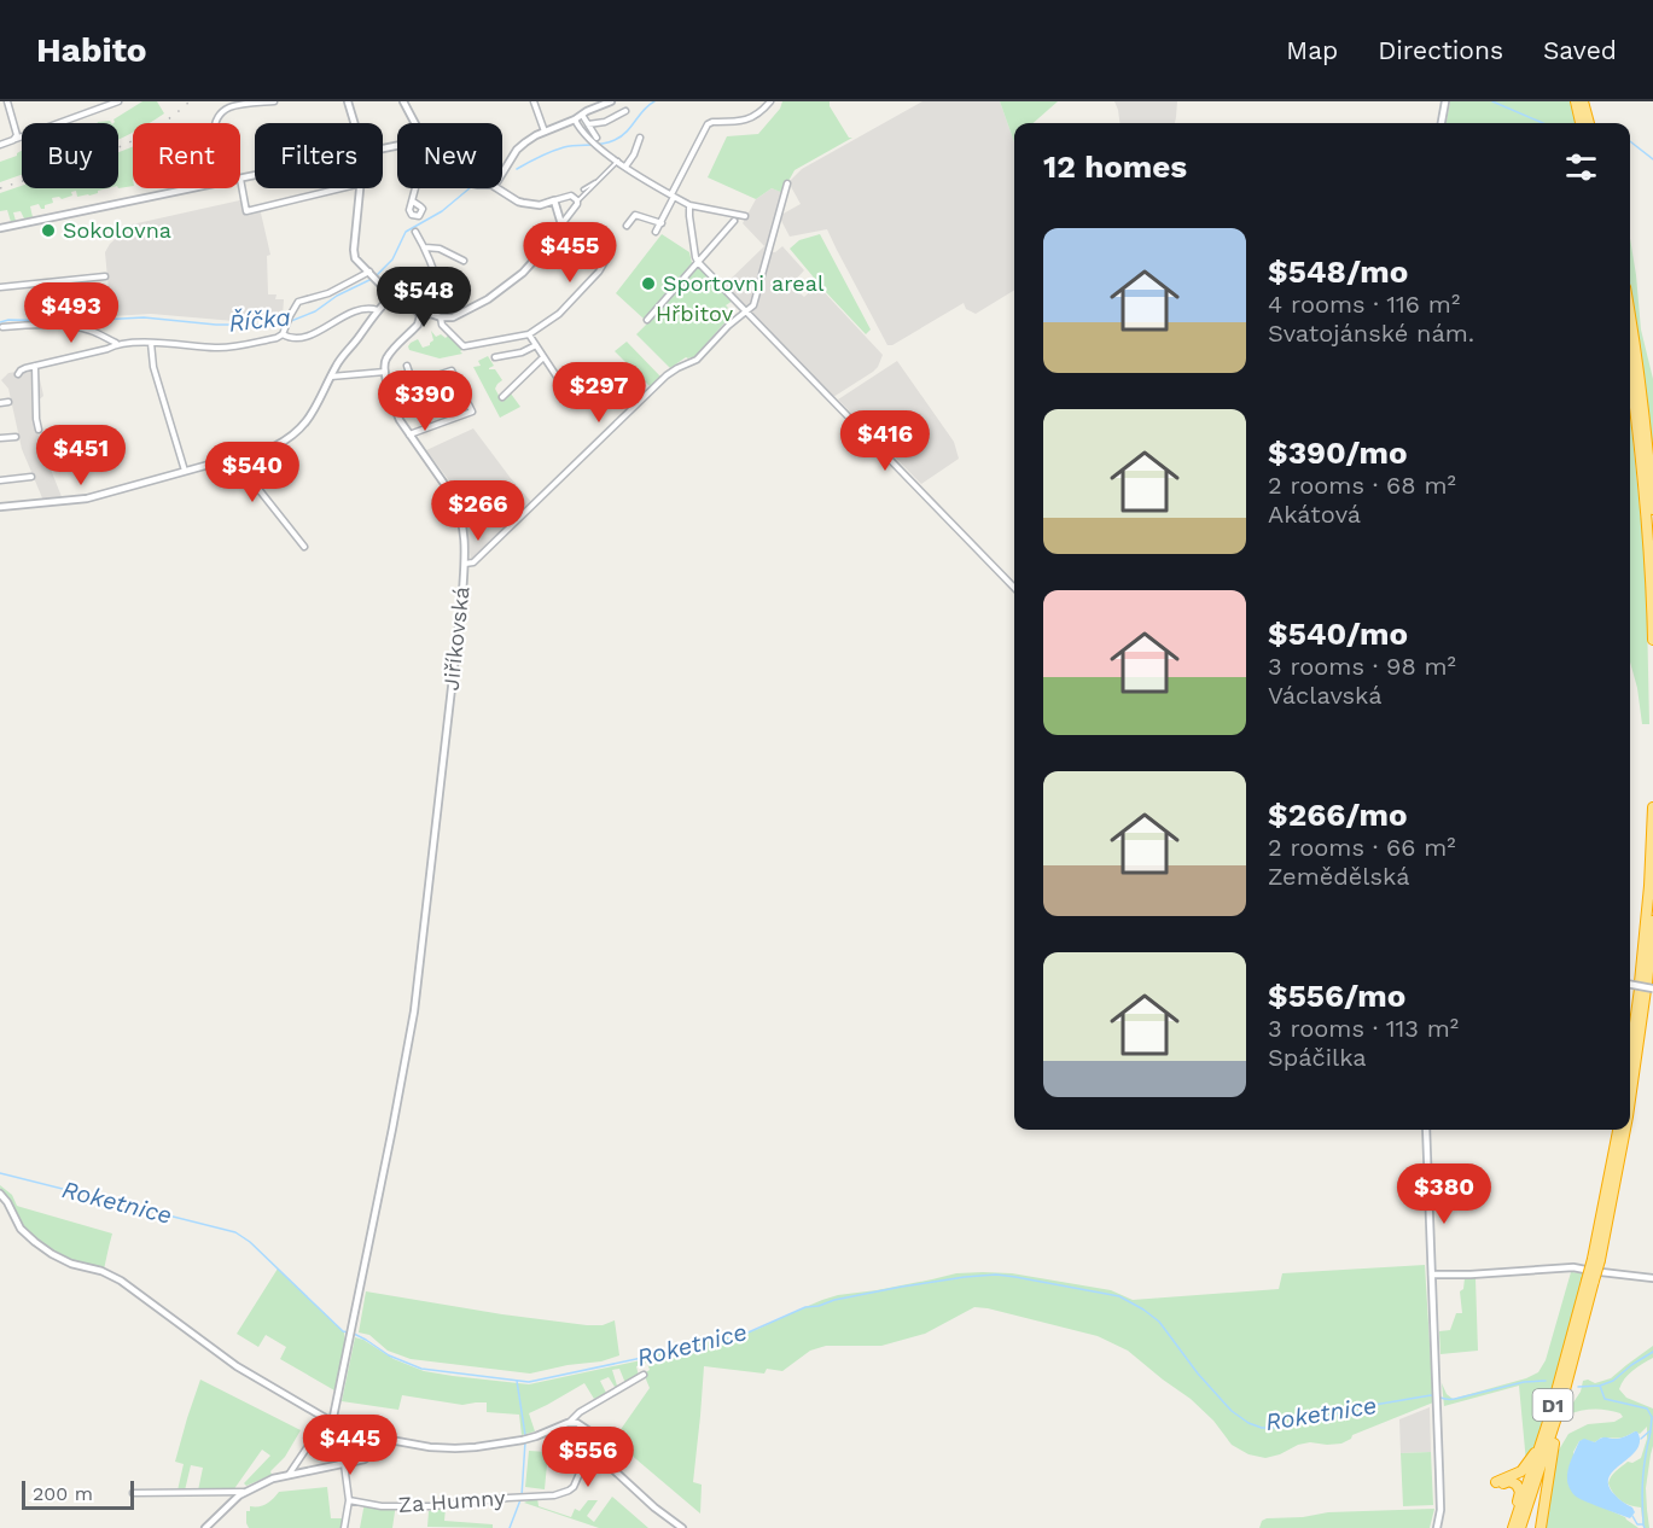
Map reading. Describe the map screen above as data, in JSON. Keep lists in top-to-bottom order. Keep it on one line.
{"streets":{"highway":["D1"],"street":["Jiříkovská","Za Humny"]},"water":["Říčka","Roketnice"],"parks":["Hřbitov"],"places":["Sokolovna","Sportovni areal"],"scale_bar":"200 m","page":{"header":"Habito","nav":["Map","Directions","Saved"],"chip":["Buy","Rent","Filters","New"],"heading":"12 homes","list":[{"name":"$548/mo","note":"4 rooms · 116 m² · Svatojánské nám."},{"name":"$390/mo","note":"2 rooms · 68 m² · Akátová"},{"name":"$540/mo","note":"3 rooms · 98 m² · Václavská"},{"name":"$266/mo","note":"2 rooms · 66 m² · Zemědělská"},{"name":"$556/mo","note":"3 rooms · 113 m² · Spáčilka"}],"price":["$455","$548","$493","$297","$390","$416","$451","$540","$266","$380","$445","$556"],"scale":"200 m"}}
